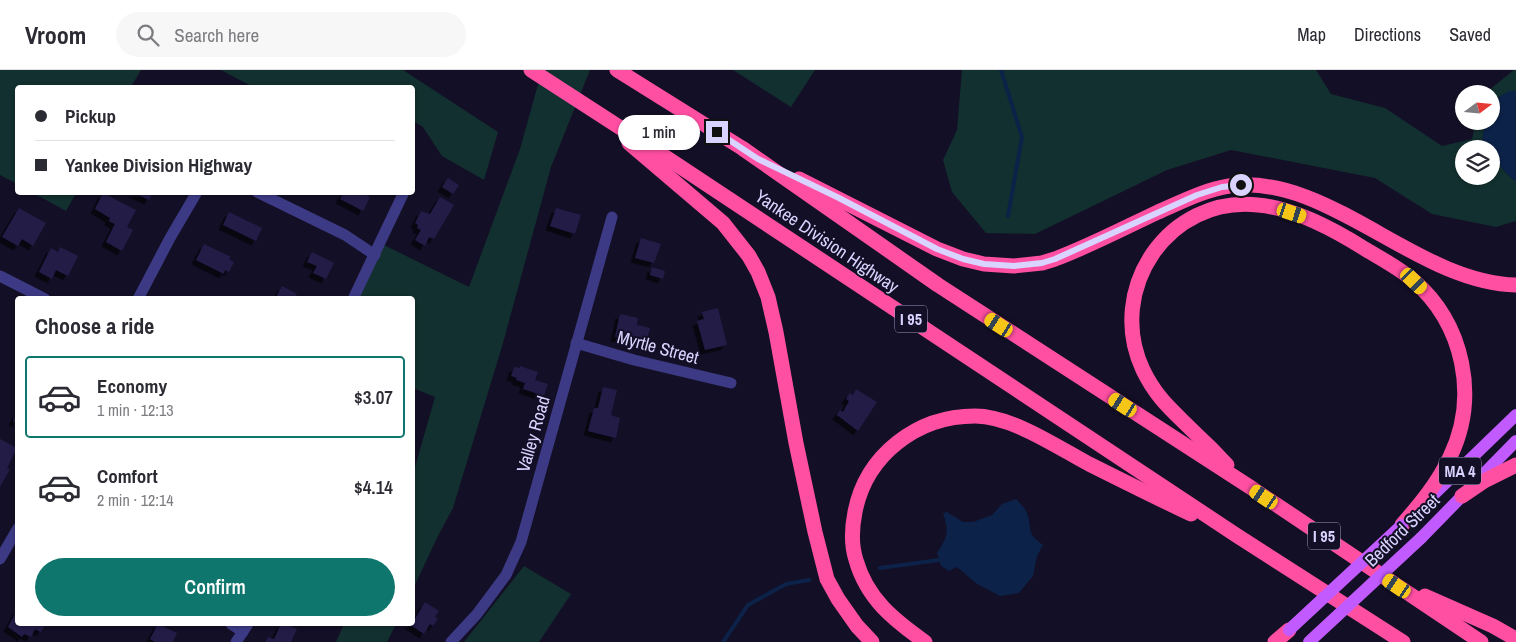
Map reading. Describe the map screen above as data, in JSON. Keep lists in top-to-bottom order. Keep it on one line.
{"streets":{"highway":["Yankee Division Highway","I 95"],"main road":["MA 4","Bedford Street"],"street":["Myrtle Street","Valley Road"]},"crossings":[["Myrtle Street","Valley Road"]],"north":"right","page":{"header":"Vroom","search":"Search here","nav":["Map","Directions","Saved"],"banner":["Pickup","Yankee Division Highway"],"bubble":"1 min","heading":"Choose a ride","list":[{"name":"Economy","note":"1 min · 12:13","value":"$3.07"},{"name":"Comfort","note":"2 min · 12:14","value":"$4.14"}],"buttons":"Confirm"}}
